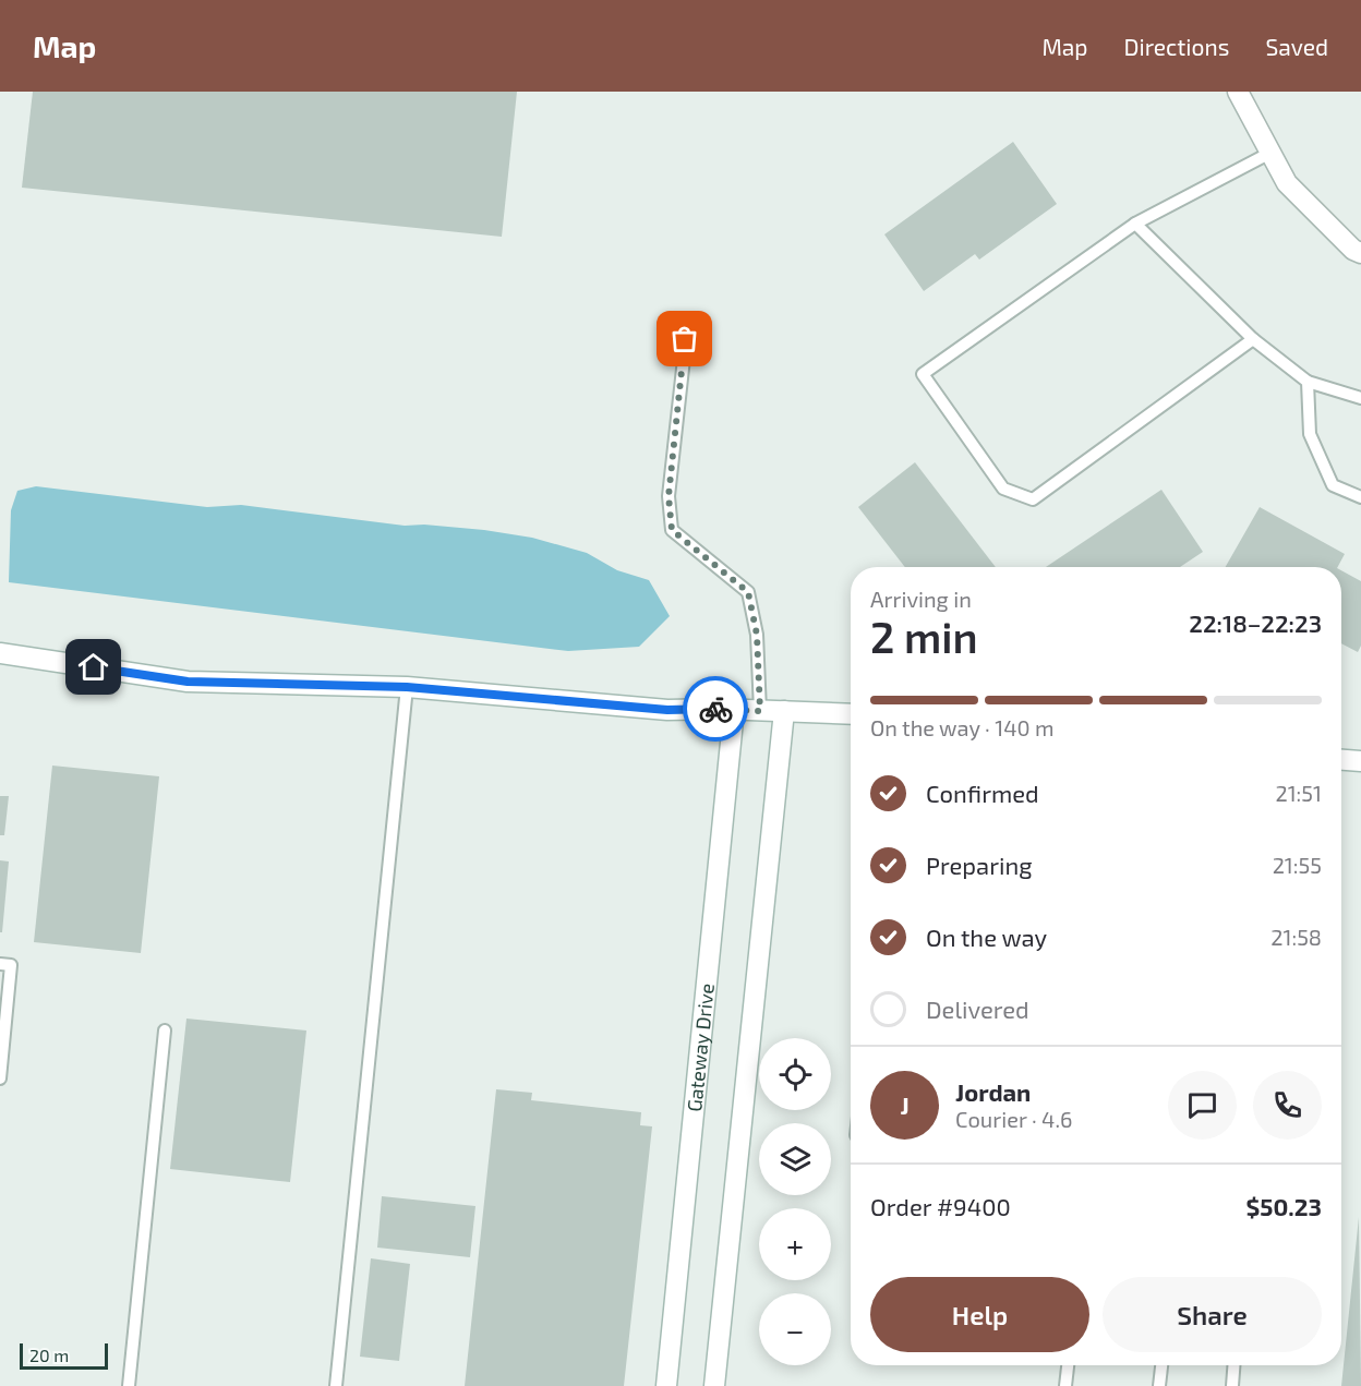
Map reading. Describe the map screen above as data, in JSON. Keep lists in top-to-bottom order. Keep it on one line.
{"streets":{"street":["Gateway Drive"]},"scale_bar":"20 m","page":{"header":"Map","nav":["Map","Directions","Saved"],"heading":["2 min","Arriving in","22:18–22:23"],"panel":["Jordan","Courier · 4.6","Order #9400","$50.23"],"bar":"On the way · 140 m","list":[["Confirmed","21:51"],["Preparing","21:55"],["On the way","21:58"],"Delivered"],"map_buttons":["+","−"],"round":"J","buttons":["Help","Share"],"scale":"20 m"}}
